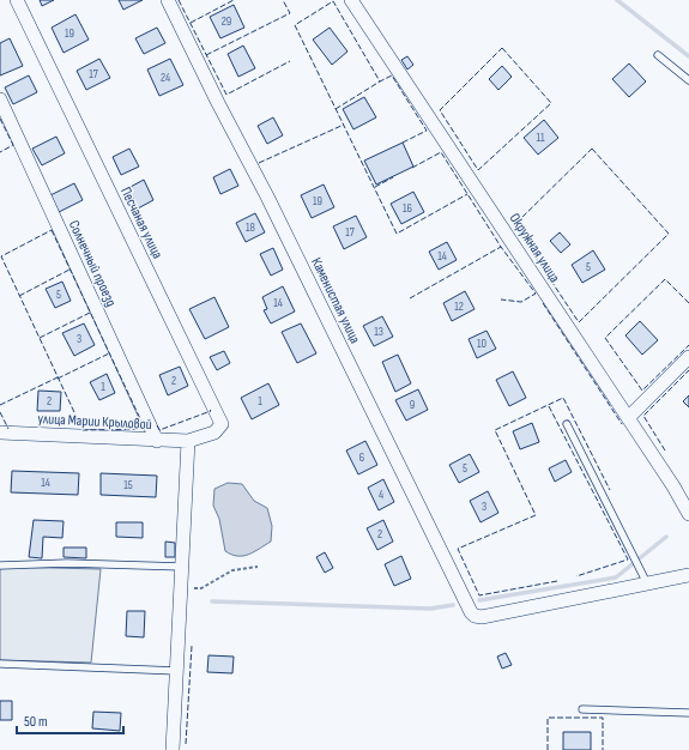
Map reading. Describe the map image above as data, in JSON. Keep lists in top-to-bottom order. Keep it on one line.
{"streets":{"street":["Песчаная улица","Окружная улица","Солнечный проезд","Каменистая улица","улица Марии Крыловой"]},"crossings":[["Песчаная улица","улица Марии Крыловой"],["Солнечный проезд","улица Марии Крыловой"]],"house_numbers":["29","19","17","24","11","19","16","18","17","14","5","5","14","12","13","3","10","2","1","2","1","9","6","5","14","15","4","3","2"],"scale_bar":"50 m"}
